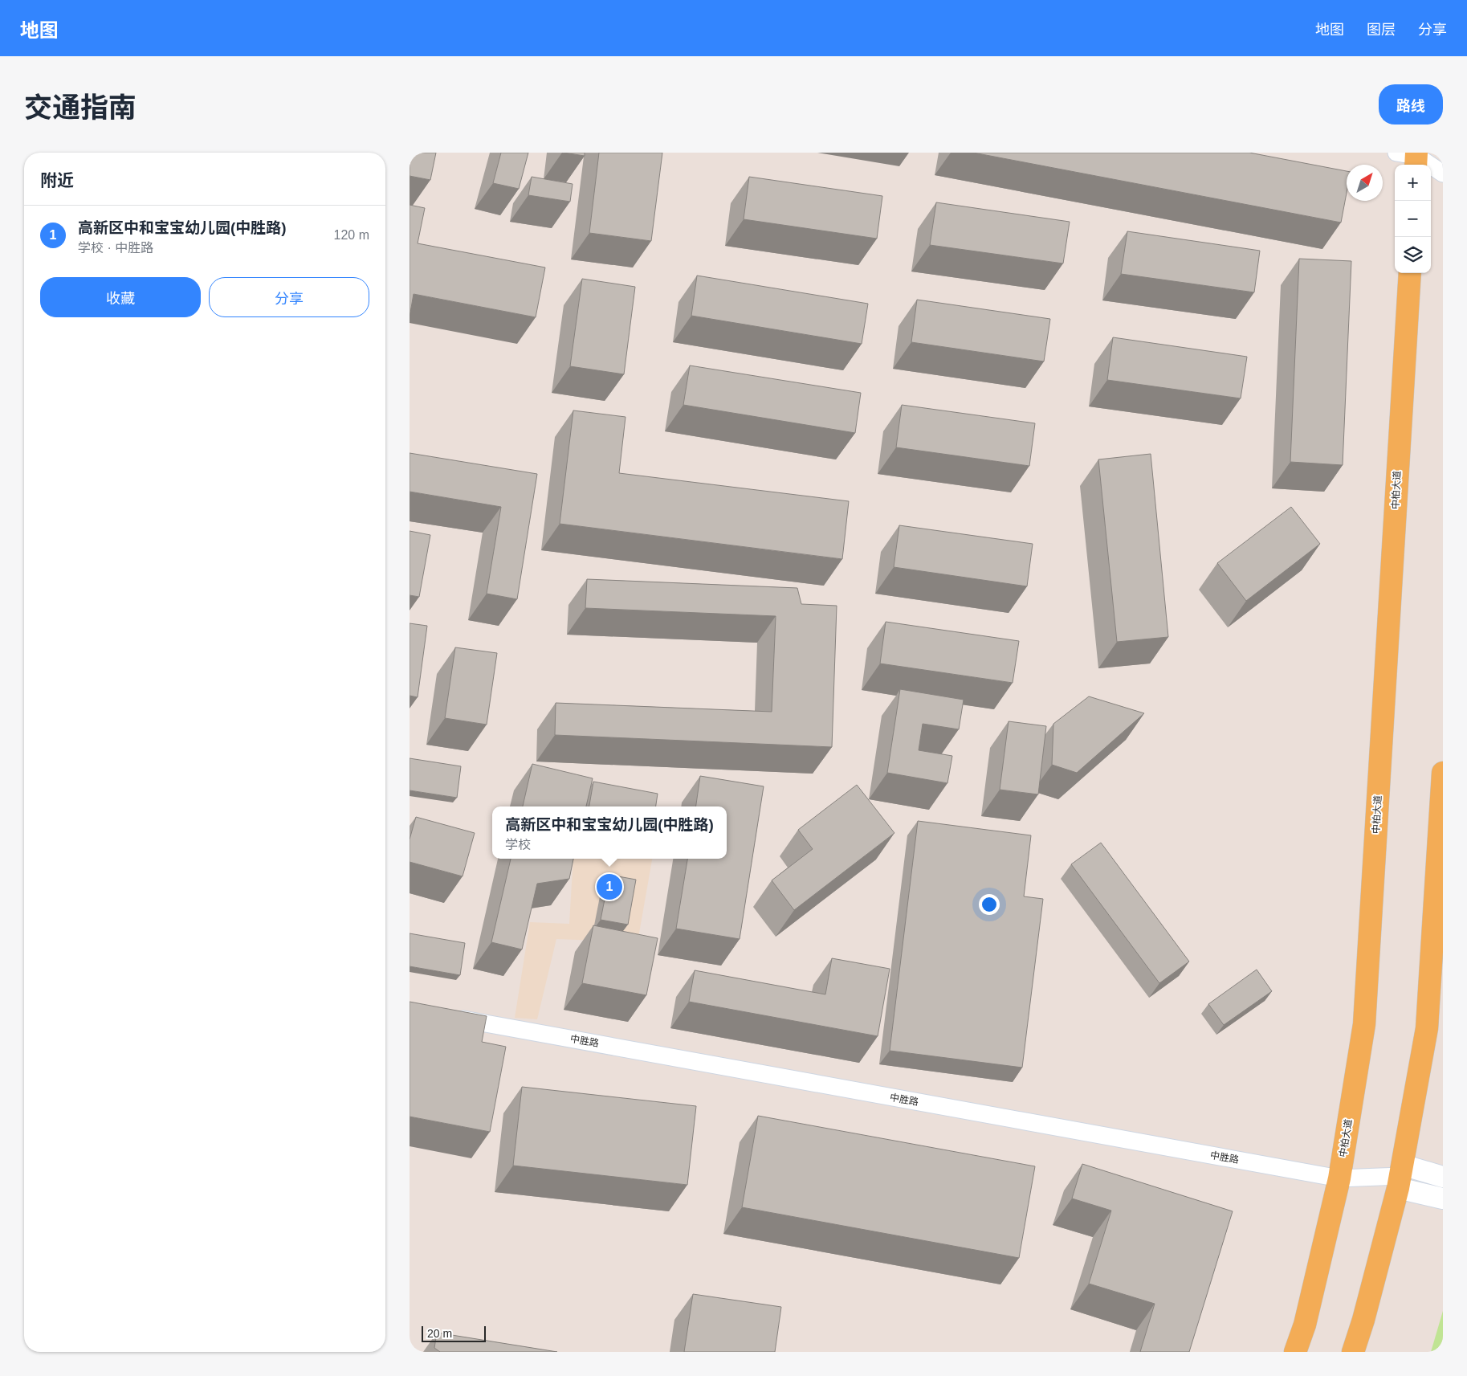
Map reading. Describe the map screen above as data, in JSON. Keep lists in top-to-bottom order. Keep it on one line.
{"streets":{"main road":["中柏大道"],"street":["中胜路"]},"crossings":[["中柏大道","中胜路"]],"scale_bar":"20 m","north":"top right","page":{"header":"地图","nav":["地图","图层","分享"],"title":"交通指南","buttons":["路线",["收藏","分享"]],"heading":"附近","map_buttons":["+","−"],"list":[{"mark":"1","name":"高新区中和宝宝幼儿园(中胜路)","note":"学校 · 中胜路","value":"120 m"}],"popup":["高新区中和宝宝幼儿园(中胜路)","学校"],"pins":"1","scale":"20 m"}}
